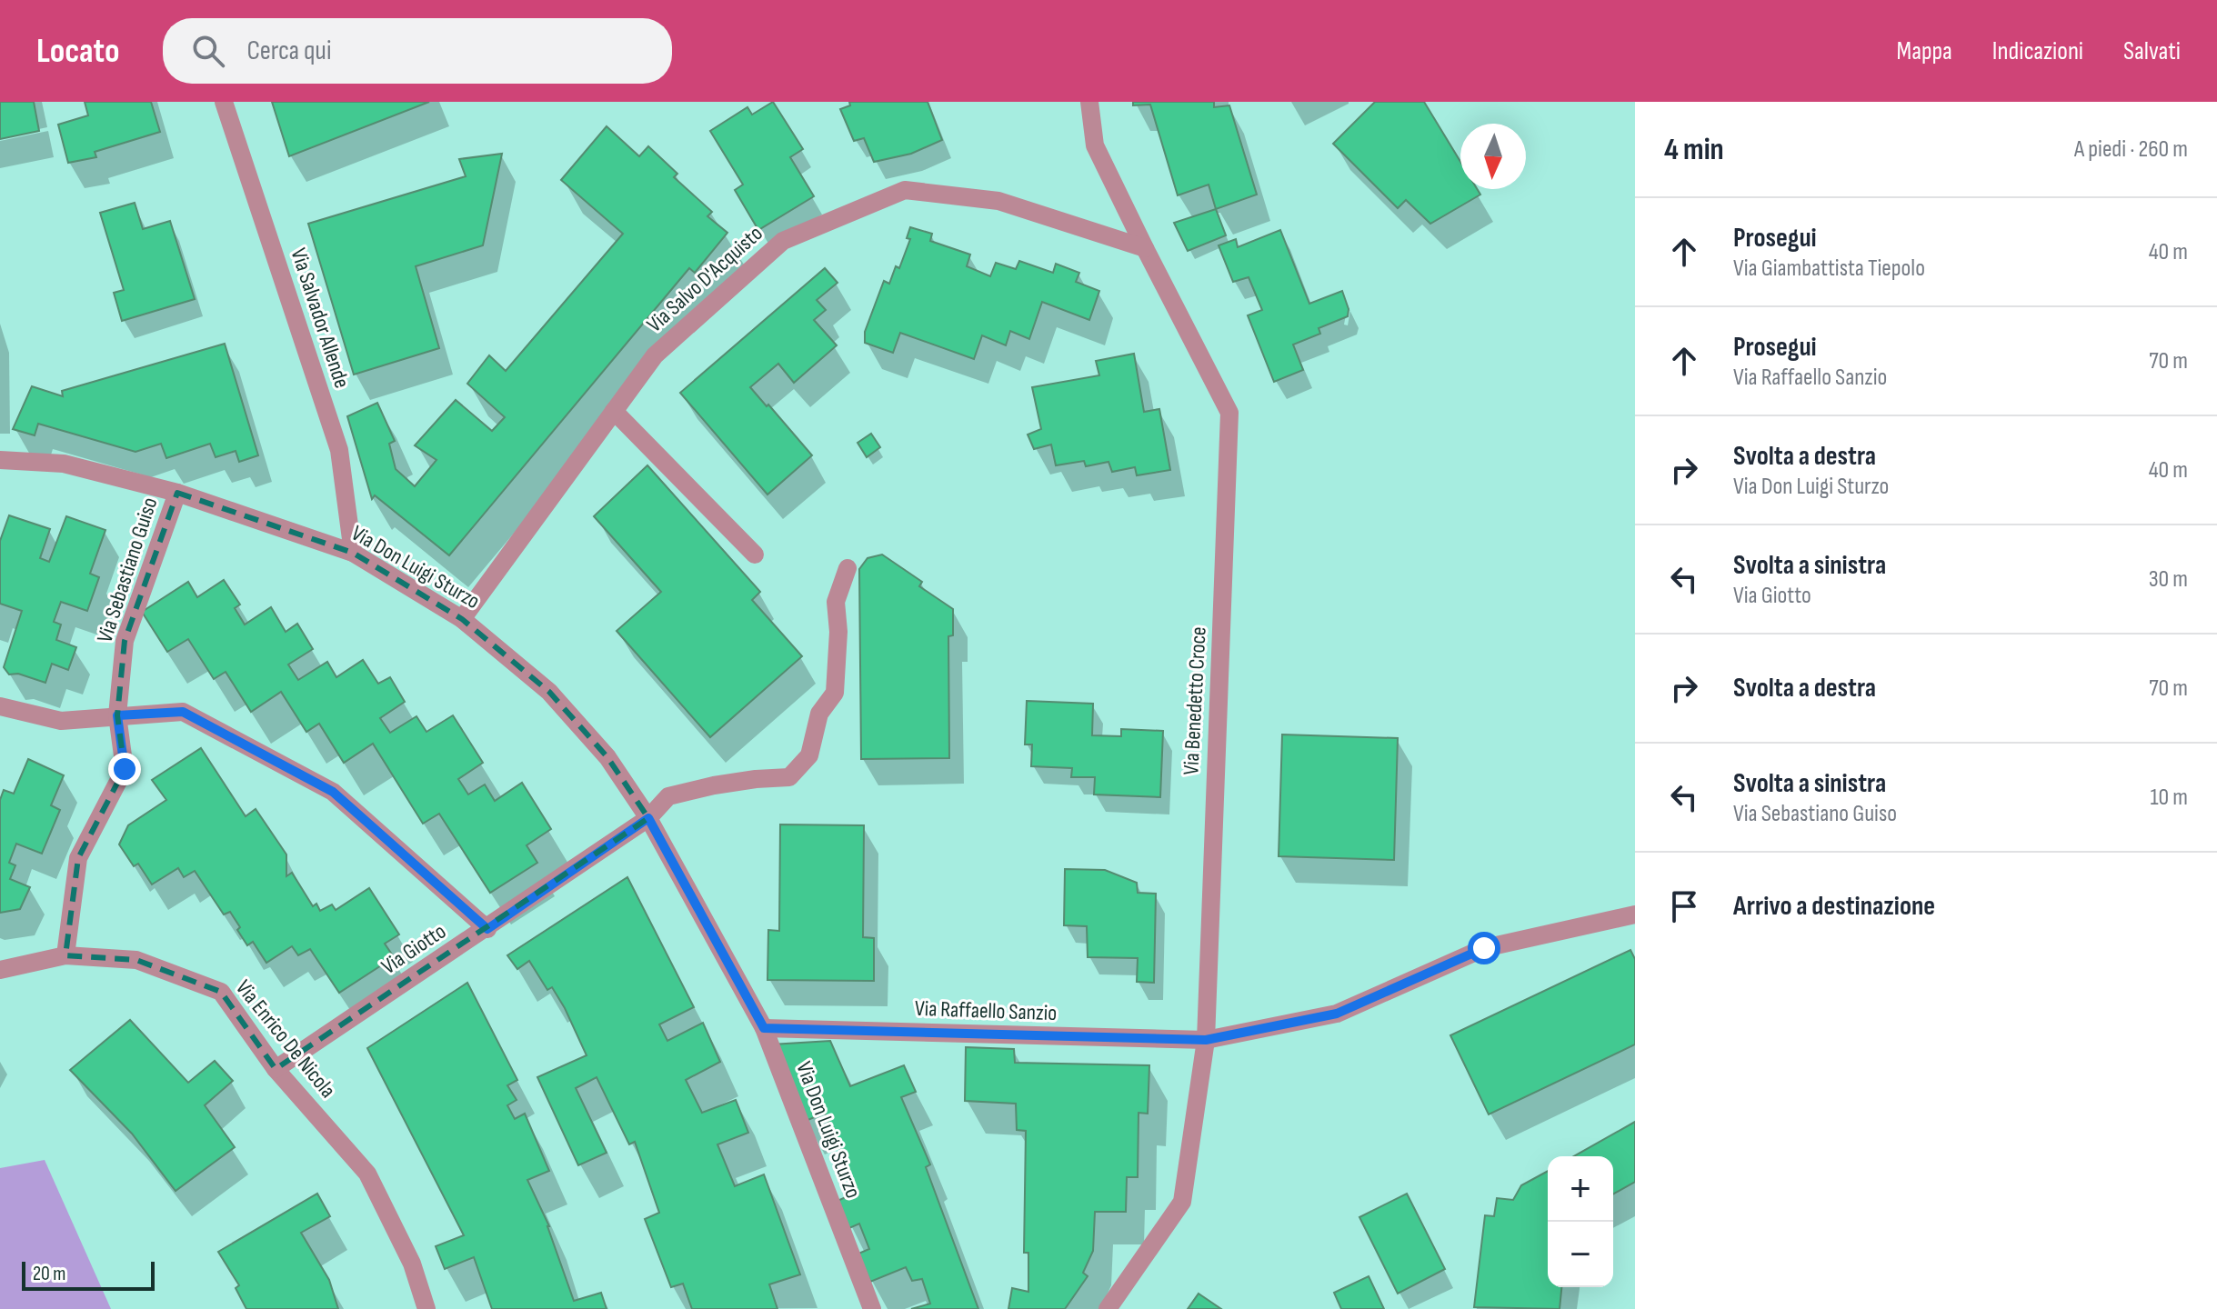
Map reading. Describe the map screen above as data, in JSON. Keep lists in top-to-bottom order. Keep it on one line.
{"streets":{"street":["Via Salvo D'Acquisto","Via Salvador Allende","Via Don Luigi Sturzo","Via Sebastiano Guiso","Via Benedetto Croce","Via Giotto","Via Raffaello Sanzio","Via Enrico De Nicola"]},"crossings":[["Via Salvo D'Acquisto","Via Don Luigi Sturzo"],["Via Salvo D'Acquisto","Via Benedetto Croce"],["Via Salvador Allende","Via Don Luigi Sturzo"],["Via Don Luigi Sturzo","Via Sebastiano Guiso"],["Via Don Luigi Sturzo","Via Giotto"],["Via Don Luigi Sturzo","Via Raffaello Sanzio"],["Via Sebastiano Guiso","Via Enrico De Nicola"],["Via Benedetto Croce","Via Raffaello Sanzio"],["Via Giotto","Via Enrico De Nicola"]],"scale_bar":"20 m","north":"bottom","page":{"header":"Locato","search":"Cerca qui","nav":["Mappa","Indicazioni","Salvati"],"heading":["4 min","A piedi · 260 m"],"list":[["Prosegui","Via Giambattista Tiepolo","40 m"],["Prosegui","Via Raffaello Sanzio","70 m"],["Svolta a destra","Via Don Luigi Sturzo","40 m"],["Svolta a sinistra","Via Giotto","30 m"],["Svolta a destra","70 m"],["Svolta a sinistra","Via Sebastiano Guiso","10 m"],"Arrivo a destinazione"],"map_buttons":["+","−"],"scale":"20 m"}}
